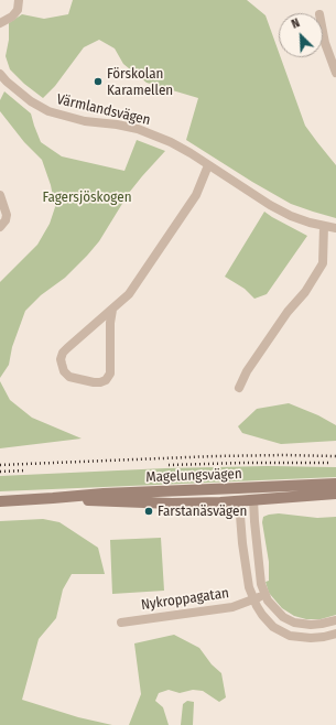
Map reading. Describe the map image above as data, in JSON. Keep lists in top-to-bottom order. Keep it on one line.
{"streets":{"main road":["Magelungsvägen"],"street":["Värmlandsvägen","Nykroppagatan"]},"crossings":[["Magelungsvägen","Nykroppagatan"]],"parks":["Fagersjöskogen"],"places":["Förskolan Karamellen","Farstanäsvägen"],"north":"top left"}
